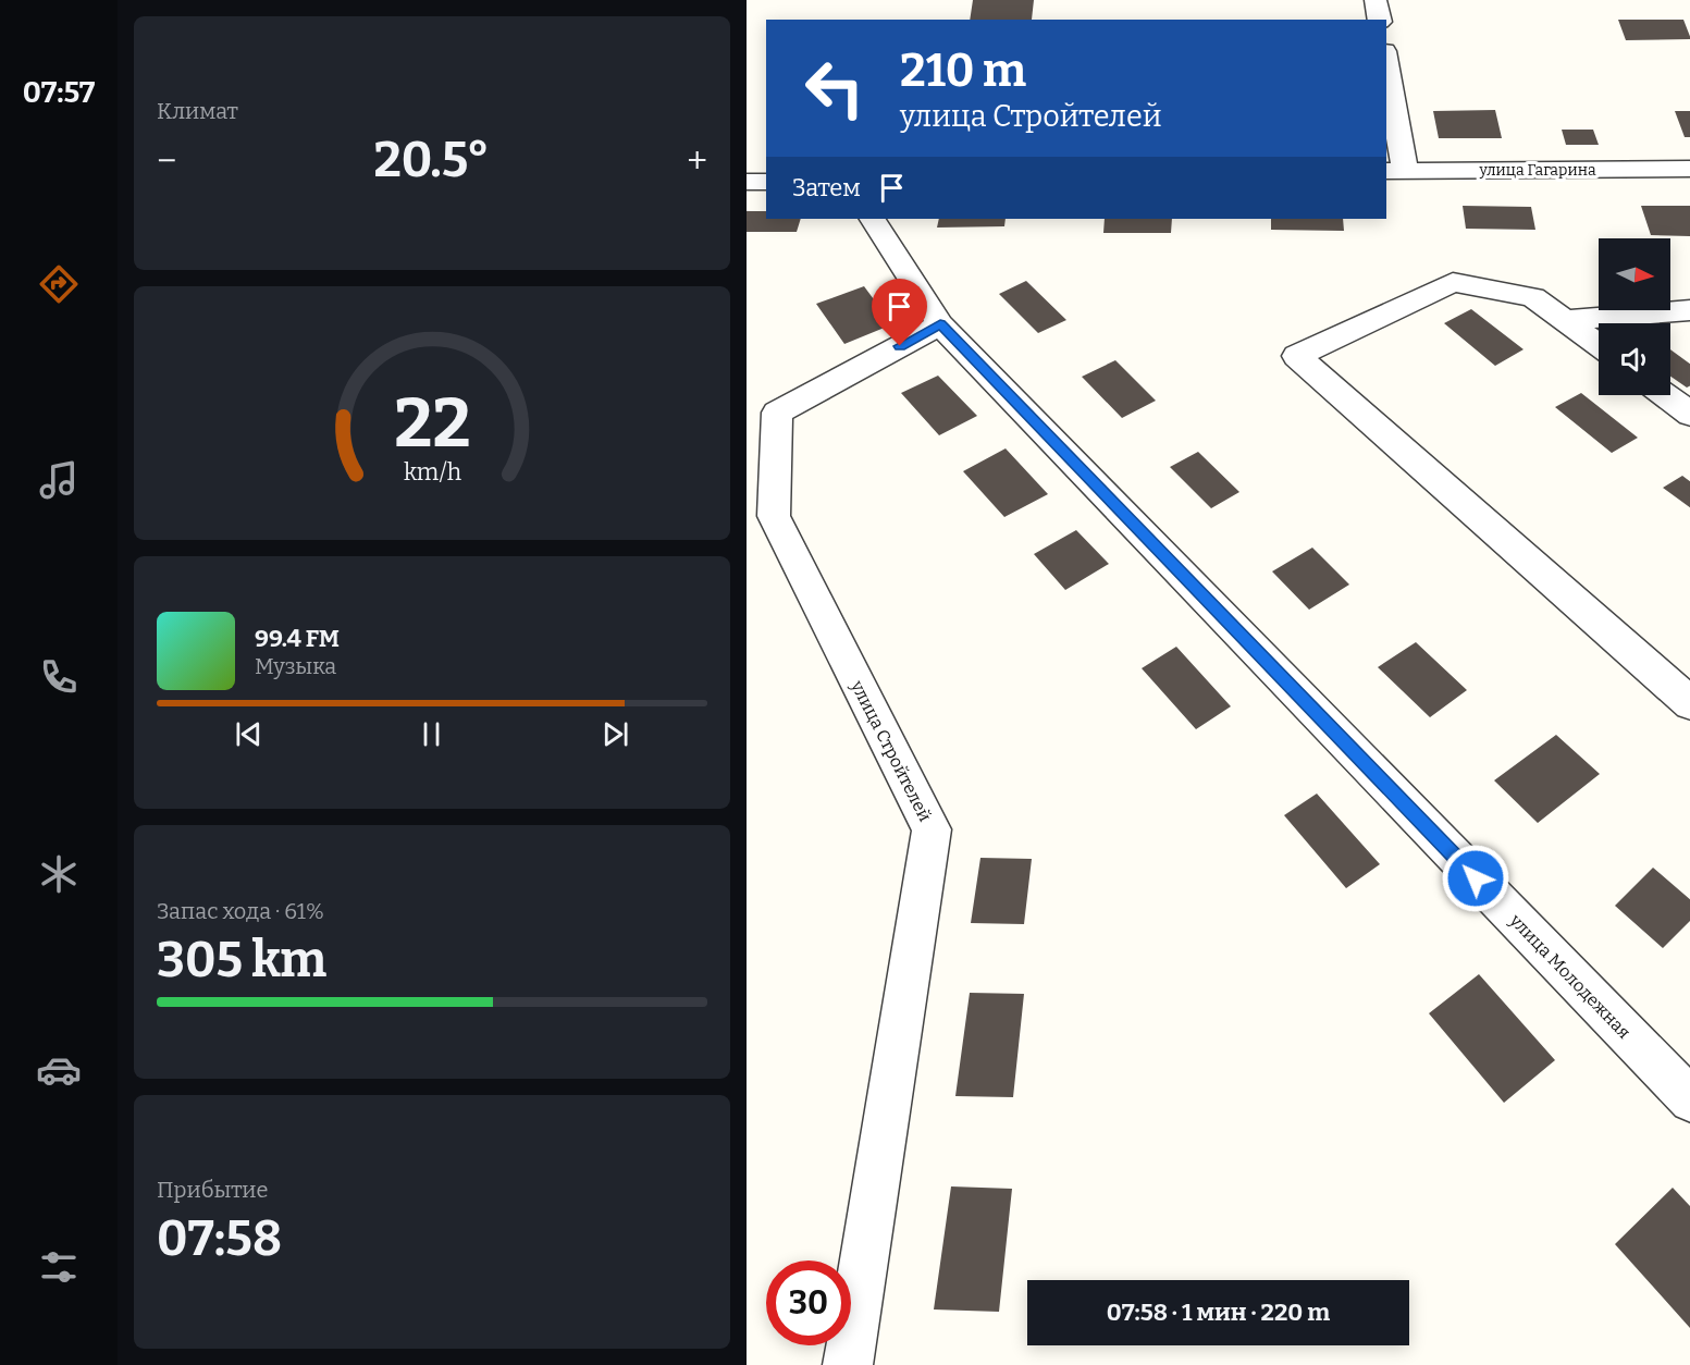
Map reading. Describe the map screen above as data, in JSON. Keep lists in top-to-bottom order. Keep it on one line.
{"streets":{"street":["улица Гагарина","улица Стройтелей","улица Молодежная"]},"crossings":[["улица Стройтелей","улица Молодежная"]],"north":"right","page":{"tabs":"07:57","tile":["Климат",["Запас хода · 61%","305 km"],["Прибытие","07:58"]],"turn":["210 m","улица Стройтелей"],"heat":["−","20.5°","+"],"then":"Затем","song":["99.4 FM","Музыка"],"limit":"30","trip":"07:58 · 1 мин · 220 m","gauge":["22","km/h"]}}
